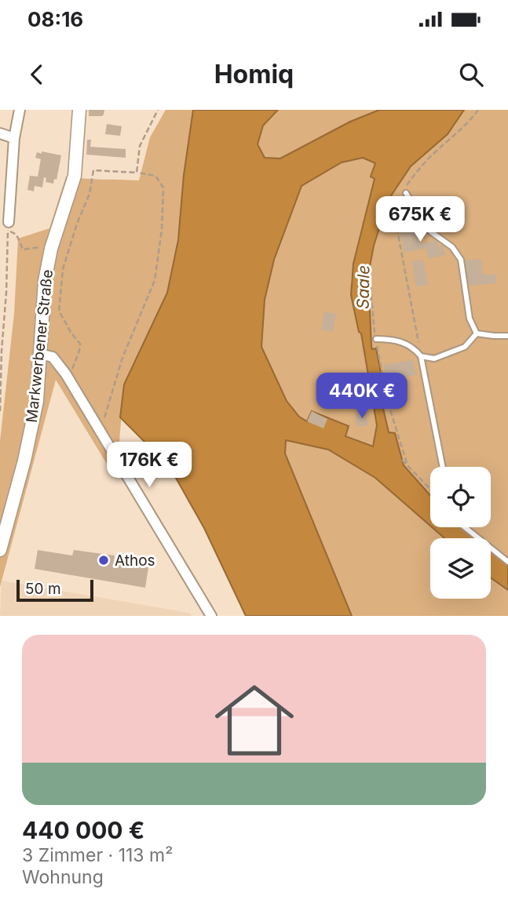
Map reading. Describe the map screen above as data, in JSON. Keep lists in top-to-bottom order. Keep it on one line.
{"streets":{"main road":["Markwerbener Straße"]},"water":["Saale"],"places":["Athos"],"scale_bar":"50 m","page":{"status":"08:16","header":"Homiq","price":["675K €","440K €","176K €"],"scale":"50 m","list":[{"name":"440 000 €","note":"3 Zimmer · 113 m² · Wohnung"}]}}
